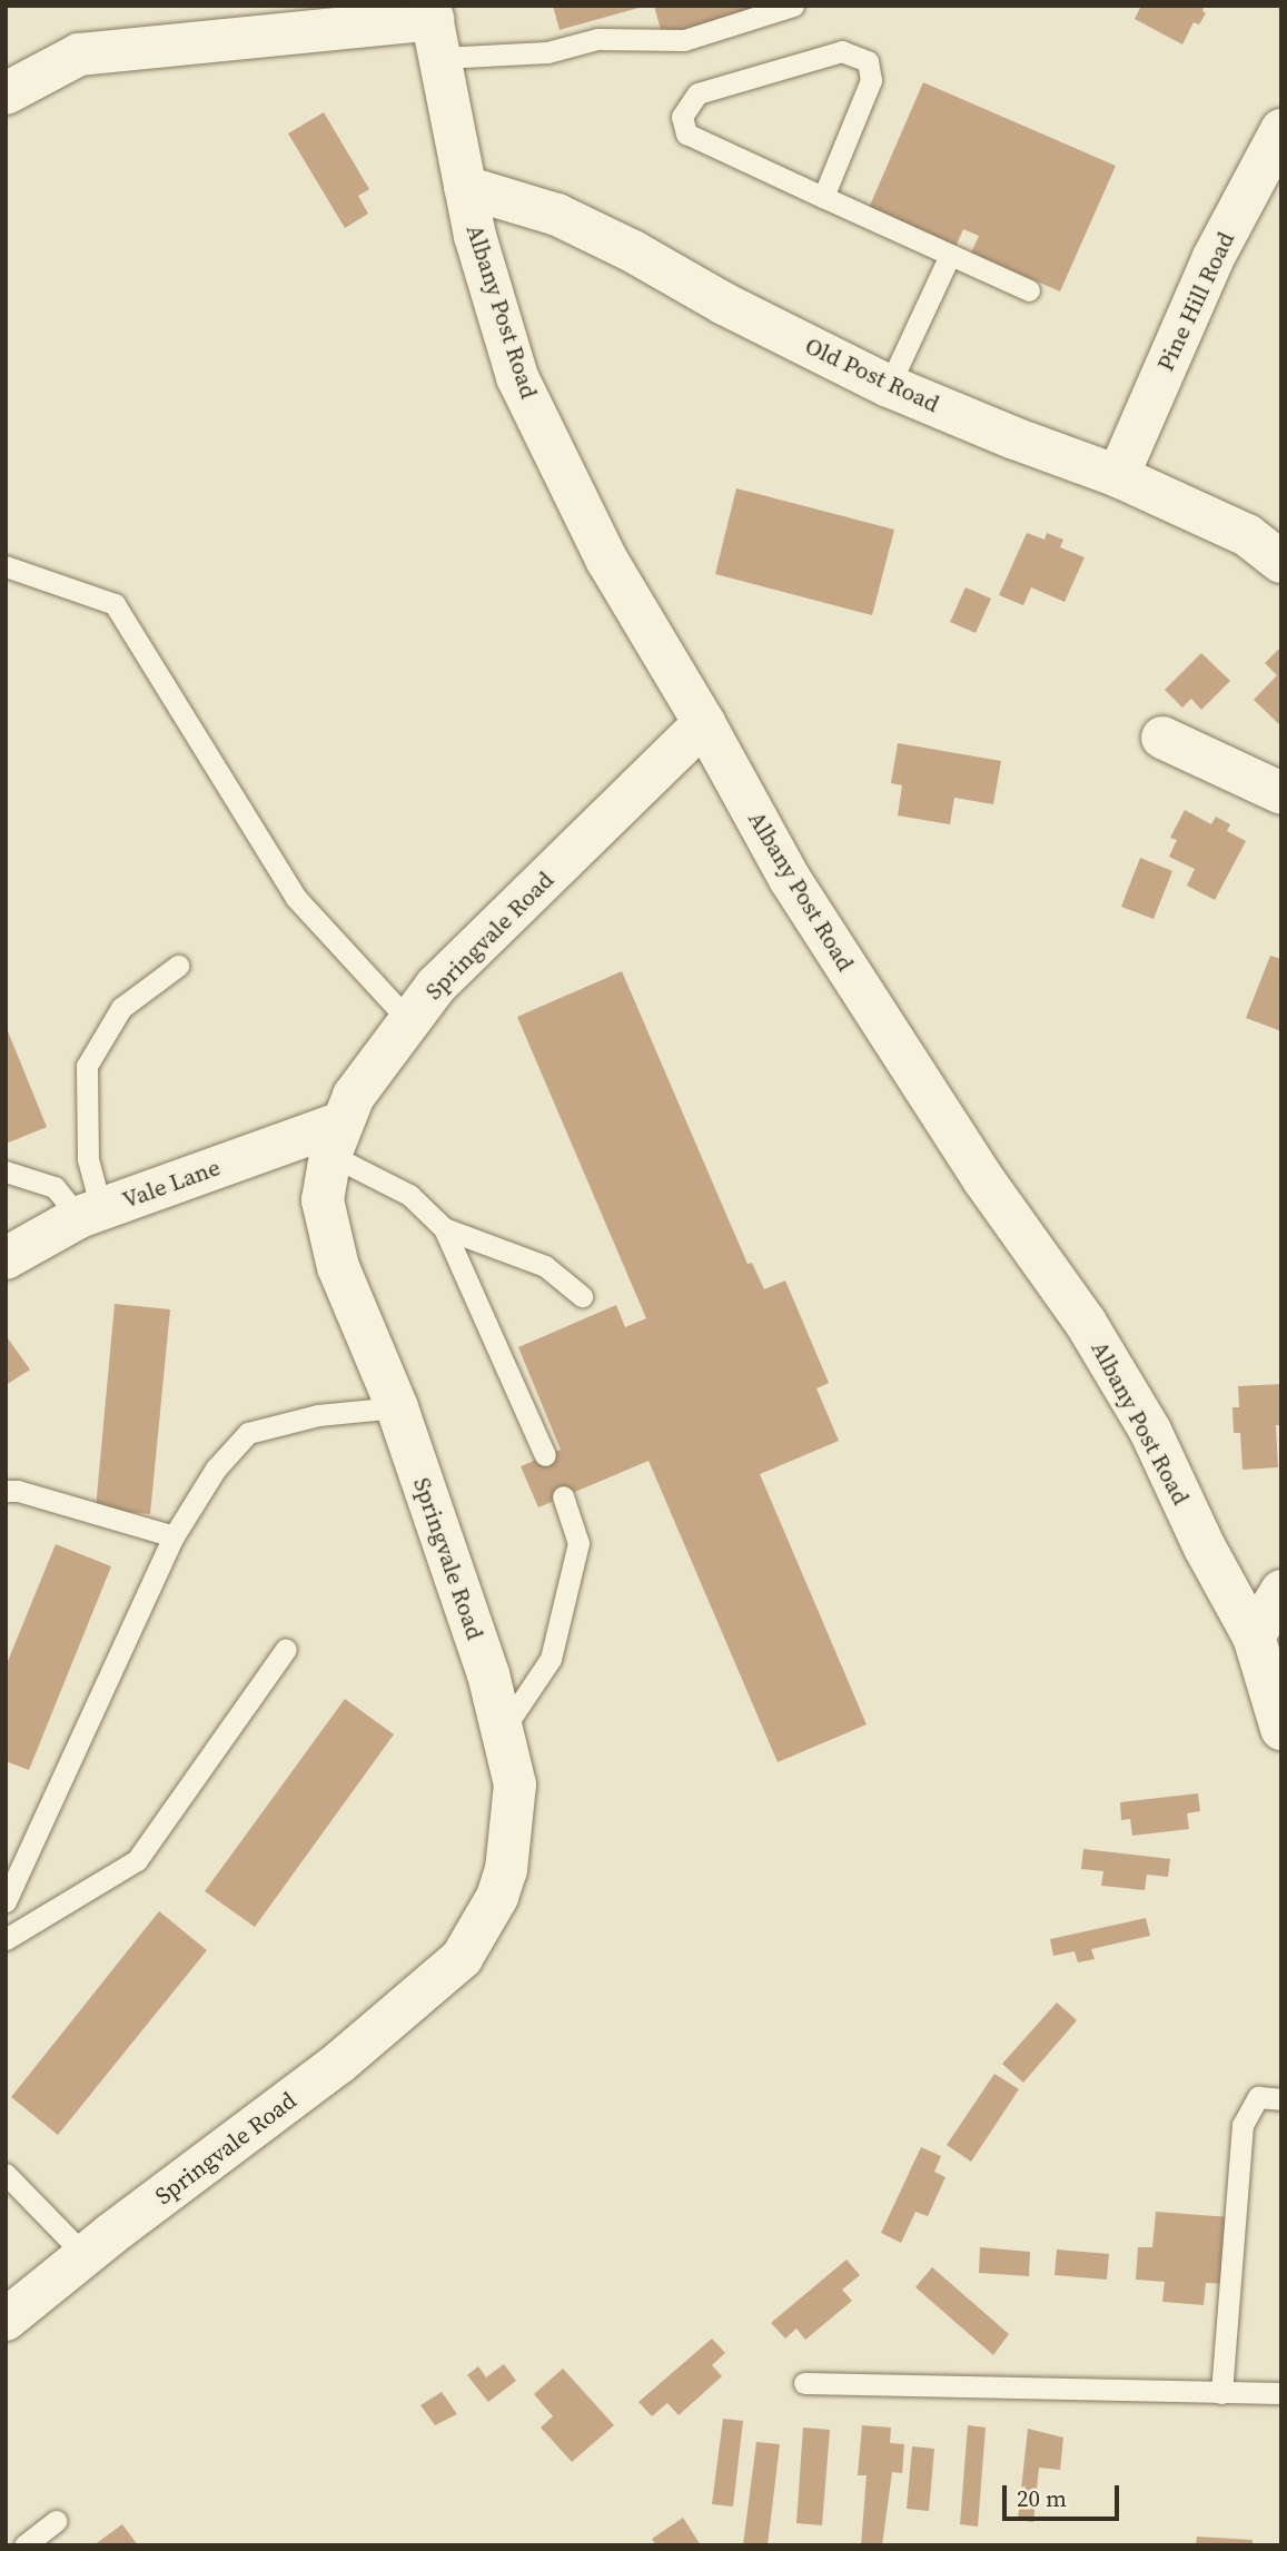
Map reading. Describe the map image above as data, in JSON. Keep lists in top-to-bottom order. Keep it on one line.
{"streets":{"street":["Pine Hill Road","Albany Post Road","Old Post Road","Springvale Road","Vale Lane"]},"crossings":[["Pine Hill Road","Old Post Road"],["Albany Post Road","Old Post Road"],["Albany Post Road","Springvale Road"],["Springvale Road","Vale Lane"]],"scale_bar":"20 m"}
